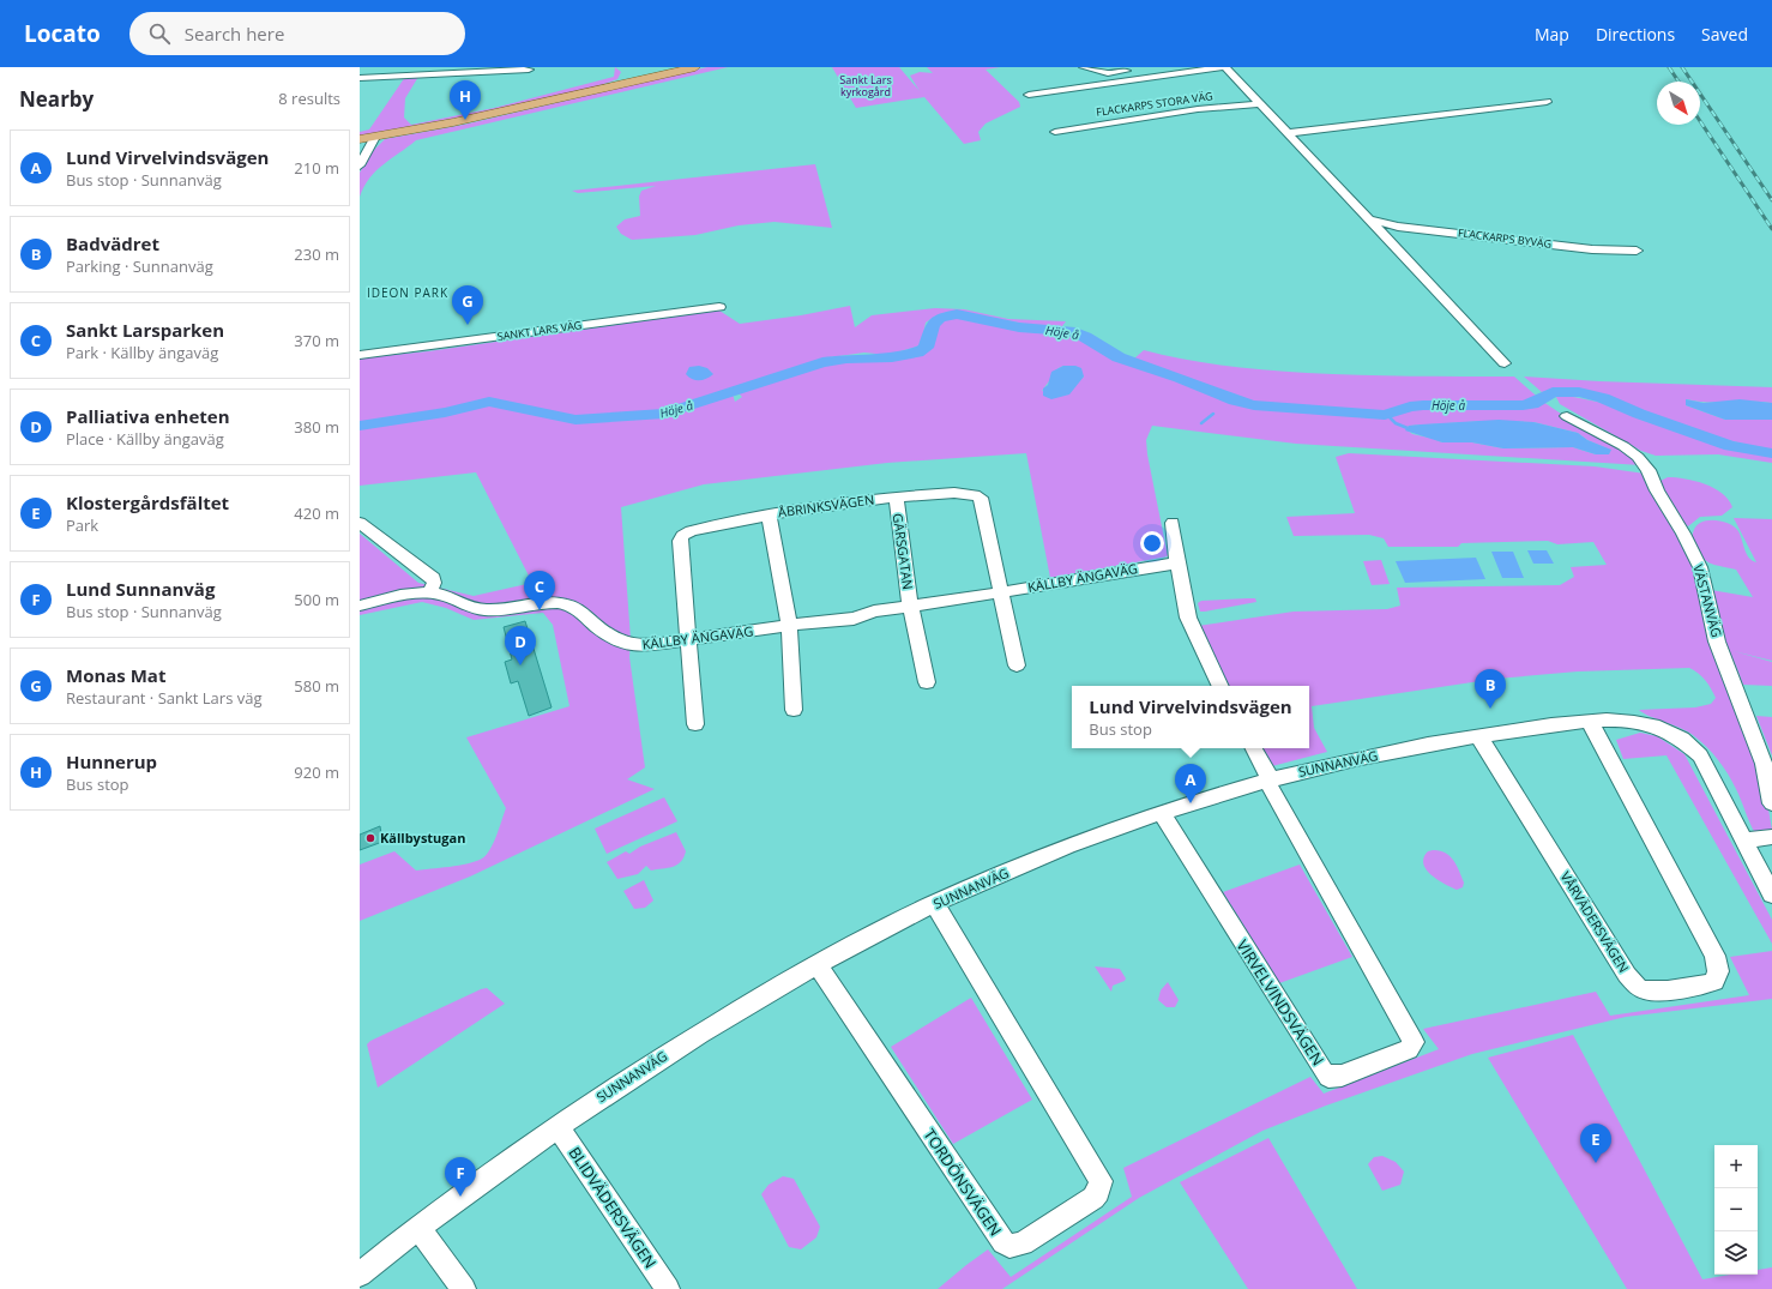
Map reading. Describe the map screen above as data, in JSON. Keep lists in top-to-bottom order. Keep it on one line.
{"streets":{"street":["FLACKARPS STORA VÄG","FLACKARPS BYVÄG","SANKT LARS VÄG","ÅBRINKSVÄGEN","GÄRSGATAN","KÄLLBY ÄNGAVÄG","VÄSTANVÄG","SUNNANVÄG","VÅRVÄDERSVÄGEN","VIRVELVINDSVÄGEN","TORDÖNSVÄGEN","BLIDVÄDERSVÄGEN"]},"crossings":[["ÅBRINKSVÄGEN","GÄRSGATAN"],["ÅBRINKSVÄGEN","KÄLLBY ÄNGAVÄG"],["GÄRSGATAN","KÄLLBY ÄNGAVÄG"],["SUNNANVÄG","VÅRVÄDERSVÄGEN"],["SUNNANVÄG","VIRVELVINDSVÄGEN"],["SUNNANVÄG","TORDÖNSVÄGEN"],["SUNNANVÄG","BLIDVÄDERSVÄGEN"]],"districts":["IDEON PARK"],"water":["Höje å"],"parks":["Sankt Lars kyrkogård"],"places":["Källbystugan"],"north":"bottom right","page":{"header":"Locato","search":"Search here","nav":["Map","Directions","Saved"],"heading":["Nearby","8 results"],"pins":["H","G","C","D","B","A","E","F"],"list":[{"mark":"A","name":"Lund Virvelvindsvägen","note":"Bus stop · Sunnanväg","value":"210 m"},{"mark":"B","name":"Badvädret","note":"Parking · Sunnanväg","value":"230 m"},{"mark":"C","name":"Sankt Larsparken","note":"Park · Källby ängaväg","value":"370 m"},{"mark":"D","name":"Palliativa enheten","note":"Place · Källby ängaväg","value":"380 m"},{"mark":"E","name":"Klostergårdsfältet","note":"Park","value":"420 m"},{"mark":"F","name":"Lund Sunnanväg","note":"Bus stop · Sunnanväg","value":"500 m"},{"mark":"G","name":"Monas Mat","note":"Restaurant · Sankt Lars väg","value":"580 m"},{"mark":"H","name":"Hunnerup","note":"Bus stop","value":"920 m"}],"popup":["Lund Virvelvindsvägen","Bus stop"],"map_buttons":["+","−"]}}
